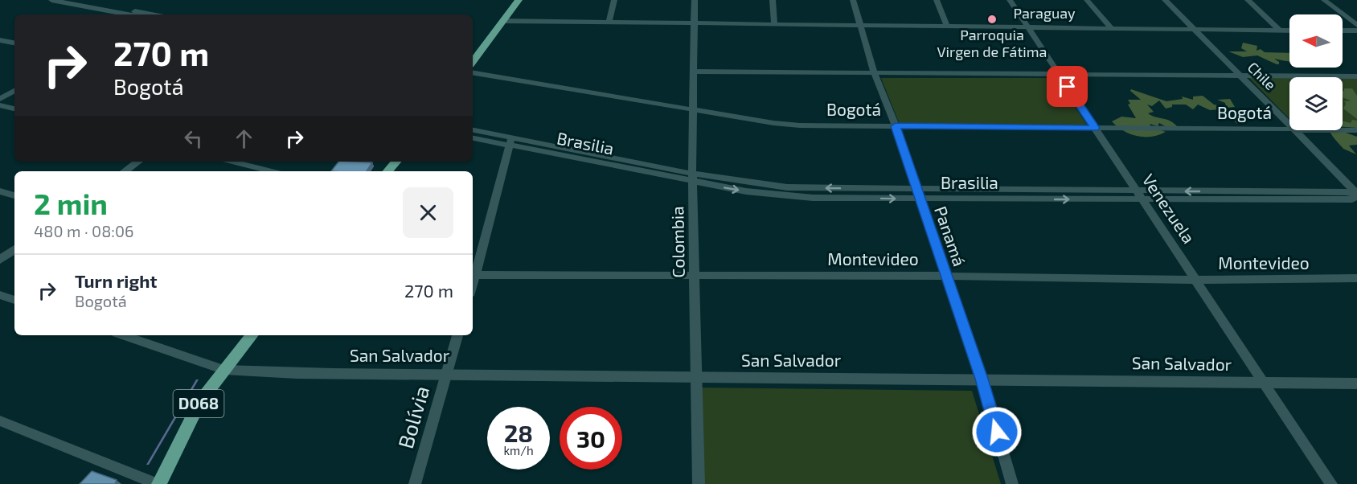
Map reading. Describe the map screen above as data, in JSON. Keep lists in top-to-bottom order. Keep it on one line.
{"streets":{"main road":["D068"],"street":["Paraguay","Chile","Bogotá","Brasilia","Venezuela","Panamá","Colombia","Montevideo","San Salvador","Bolívia"]},"crossings":[["Paraguay","Chile"],["Paraguay","Venezuela"],["Paraguay","Panamá"],["Paraguay","Colombia"],["Chile","Brasilia"],["Bogotá","Venezuela"],["Bogotá","Panamá"],["Bogotá","Colombia"],["Brasilia","Venezuela"],["Brasilia","Panamá"],["Brasilia","Colombia"],["Venezuela","Montevideo"],["Venezuela","San Salvador"],["Panamá","Montevideo"],["Panamá","San Salvador"],["Colombia","Montevideo"],["Colombia","San Salvador"],["San Salvador","D068"],["San Salvador","Bolívia"]],"places":["Parroquia Virgen de Fátima"],"north":"left","page":{"turn":["270 m","Bogotá"],"heading":["2 min","480 m · 08:06"],"list":[{"name":"Turn right","note":"Bogotá","value":"270 m"}],"speed":"28 km/h","limit":"30"}}
